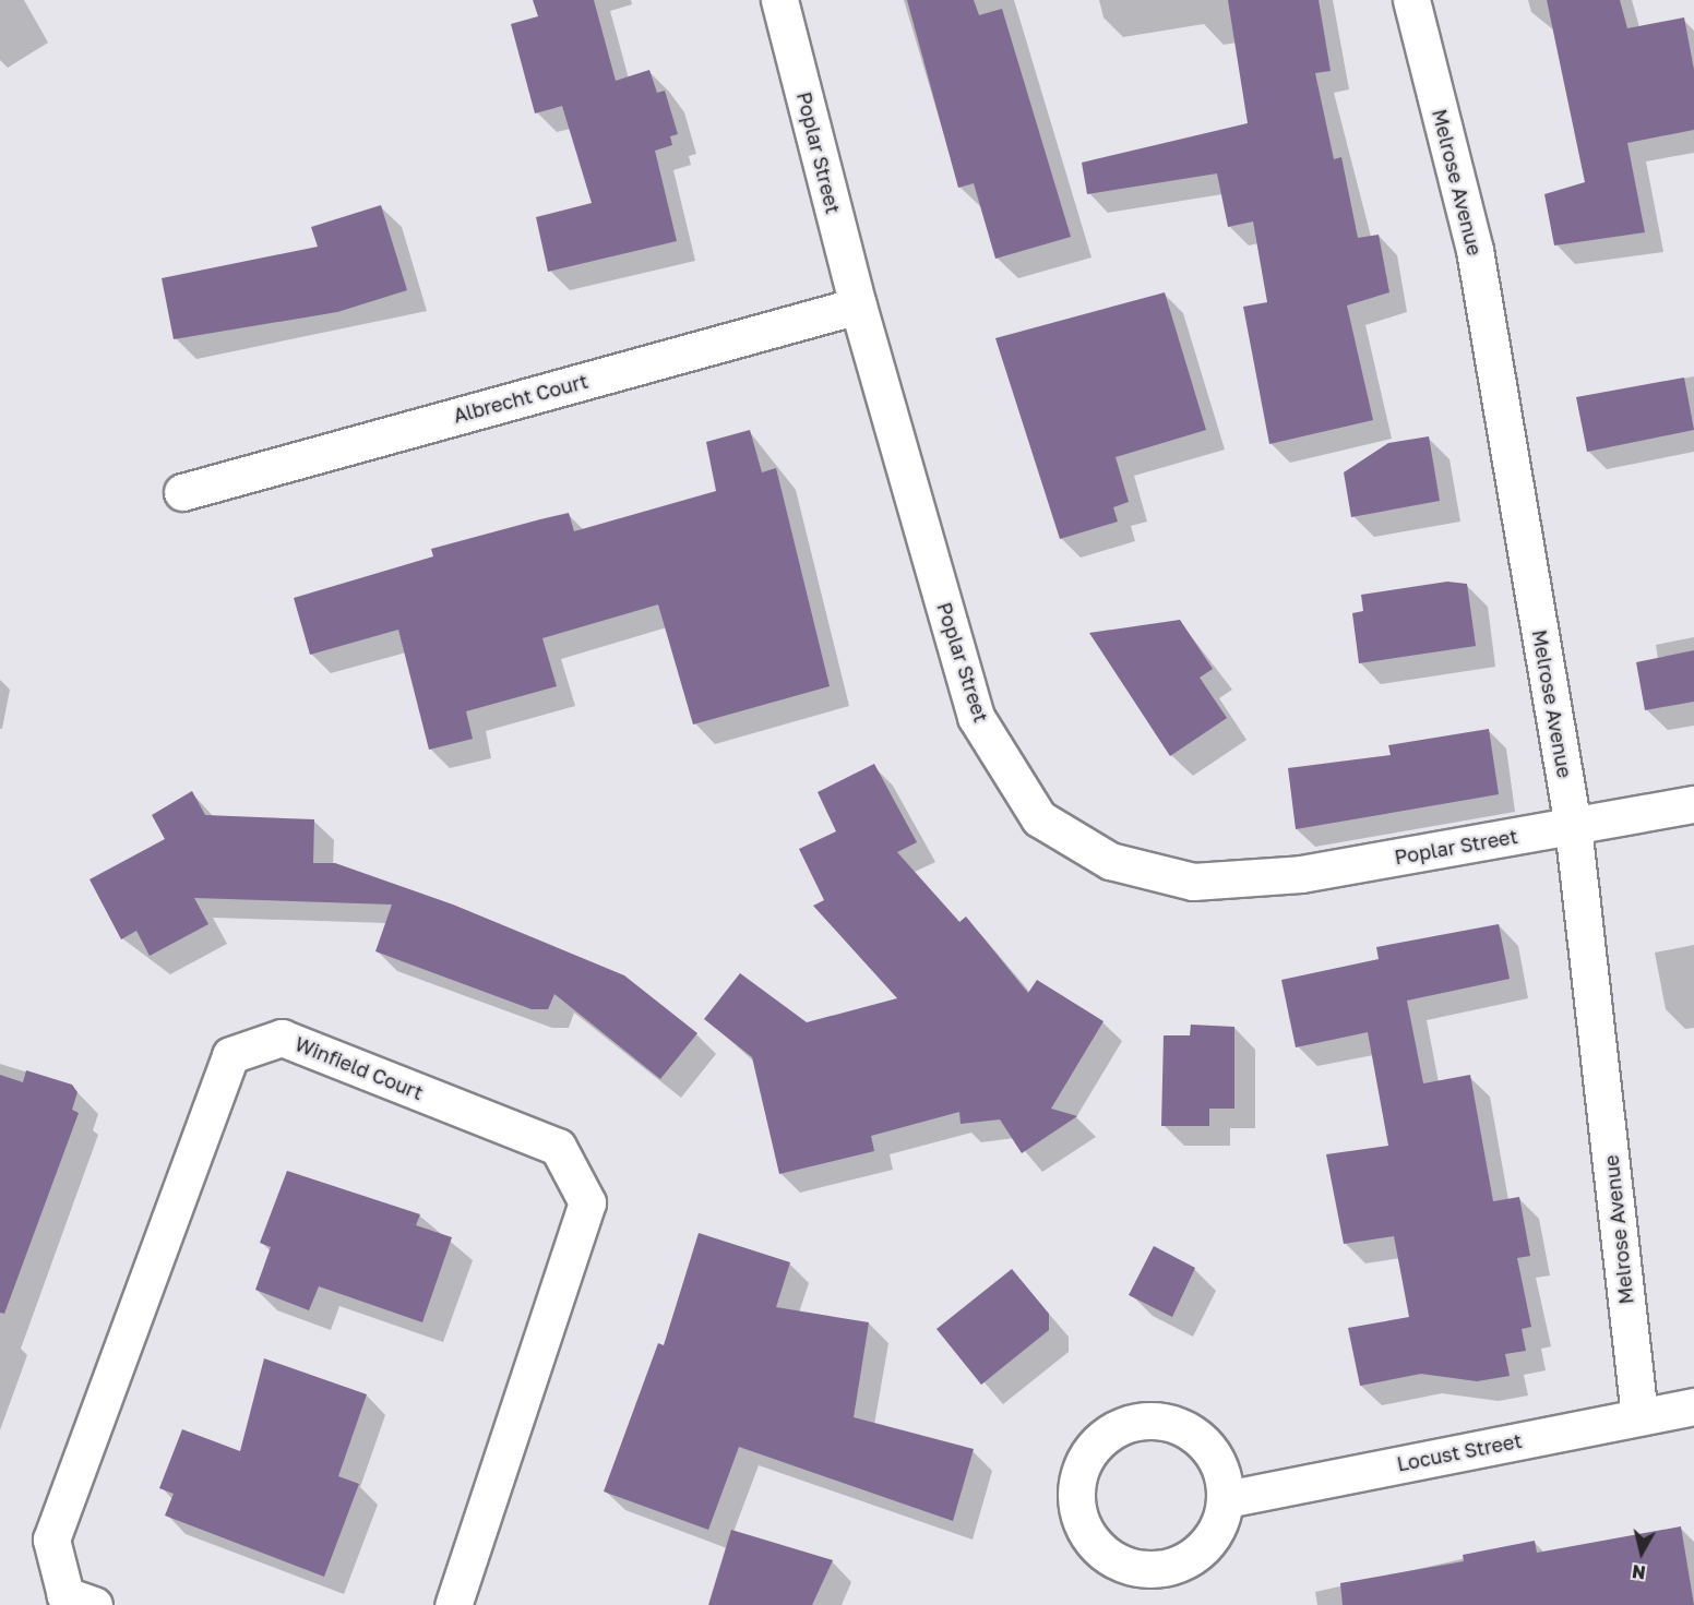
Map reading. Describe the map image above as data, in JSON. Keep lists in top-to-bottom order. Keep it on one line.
{"streets":{"street":["Poplar Street","Melrose Avenue","Albrecht Court","Winfield Court","Locust Street"]},"crossings":[["Poplar Street","Melrose Avenue"],["Poplar Street","Albrecht Court"],["Melrose Avenue","Locust Street"]],"north":"bottom"}
